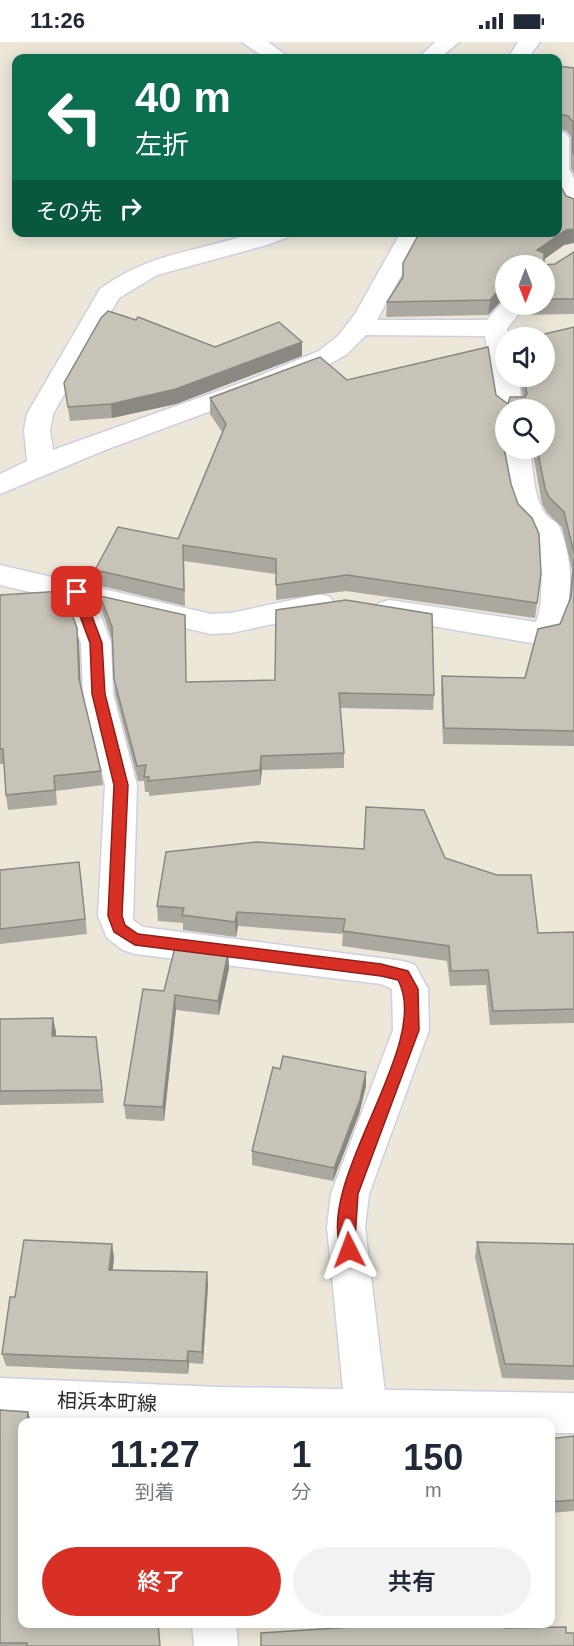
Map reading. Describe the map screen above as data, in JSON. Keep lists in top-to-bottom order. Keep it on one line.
{"streets":{"street":["相浜本町線"]},"north":"bottom","page":{"status":"11:26","turn":["40 m","左折"],"then":"その先","eta":["11:27","到着","1","分","150","m"],"buttons":["終了","共有"]}}
